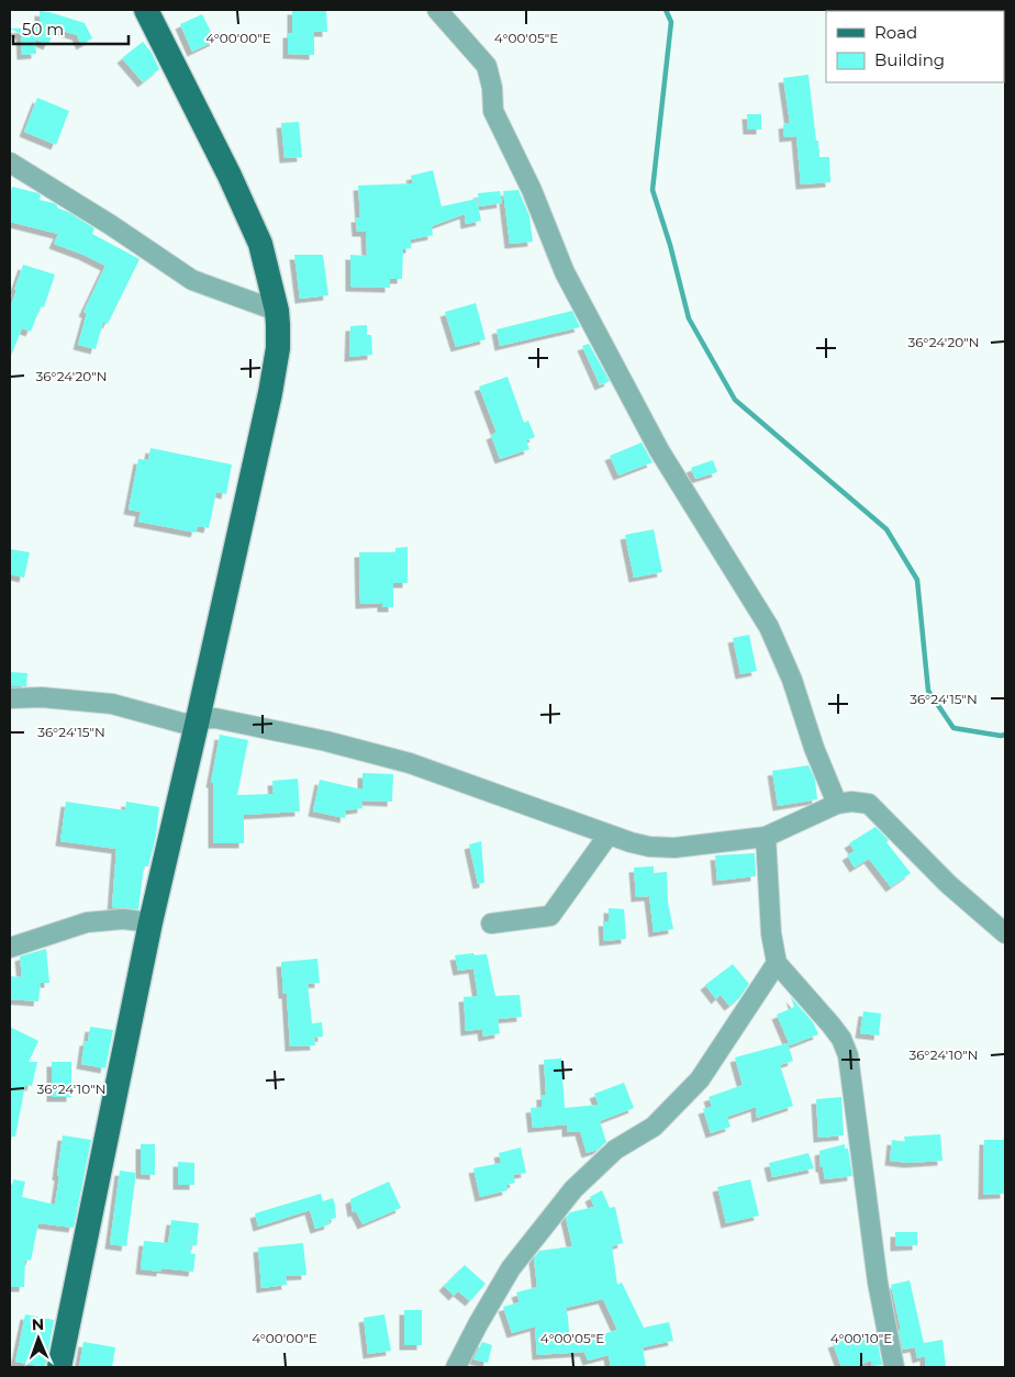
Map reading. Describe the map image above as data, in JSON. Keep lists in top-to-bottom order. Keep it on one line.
{"legend":["Road","Building"],"scale_bar":"50 m","north":"top","coordinates":["4°00'00\"E","4°00'05\"E","36°24'20\"N","36°24'15\"N","36°24'10\"N","4°00'10\"E"]}
